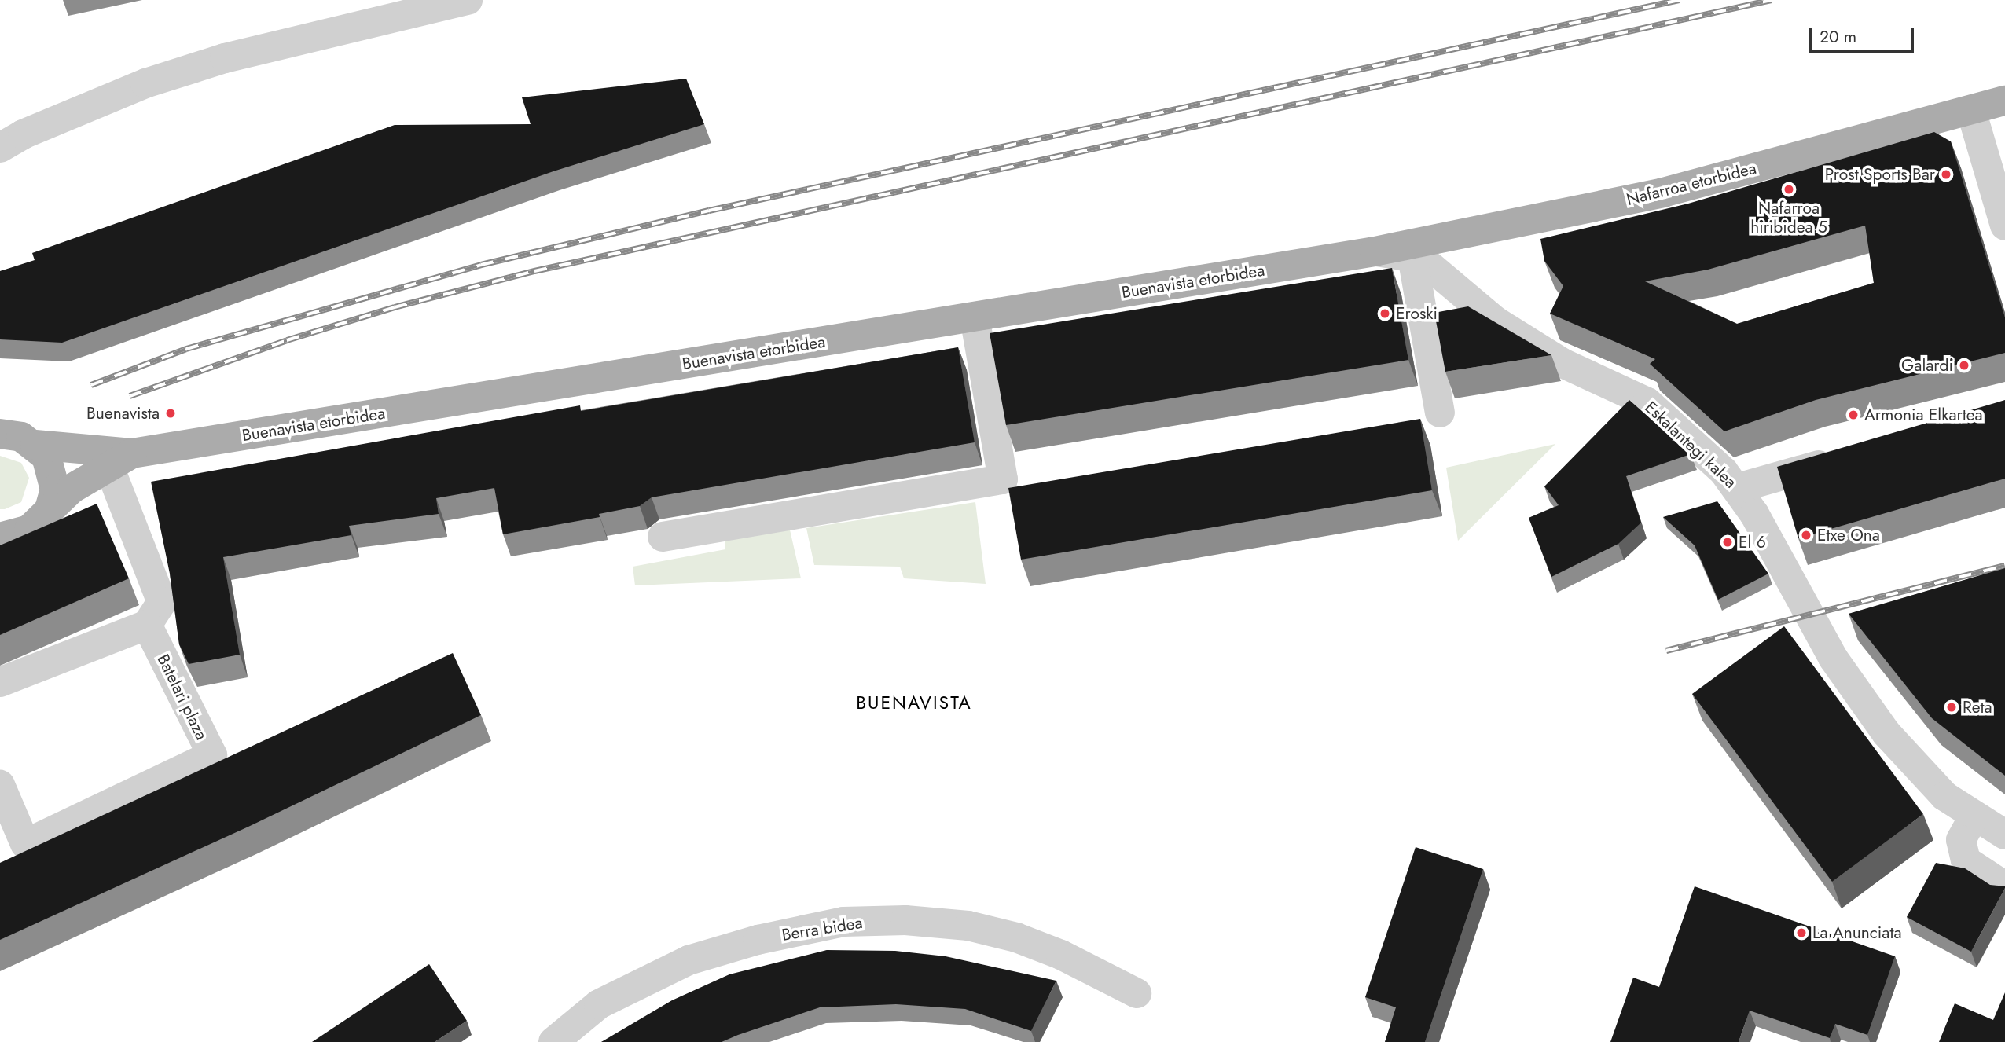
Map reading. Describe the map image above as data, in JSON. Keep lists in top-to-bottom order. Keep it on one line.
{"streets":{"main road":["Nafarroa etorbidea","Buenavista etorbidea"],"street":["Eskalantegi kalea","Batelari plaza","Berra bidea"]},"crossings":[["Nafarroa etorbidea","Buenavista etorbidea"],["Nafarroa etorbidea","Eskalantegi kalea"],["Buenavista etorbidea","Eskalantegi kalea"]],"districts":["BUENAVISTA"],"places":["Prost Sports Bar","Nafarroa hiribidea 5","Eroski","Galardi","Buenavista","Armonia Elkartea","Etxe Ona","El 6","Reta","La Anunciata"],"scale_bar":"20 m"}
